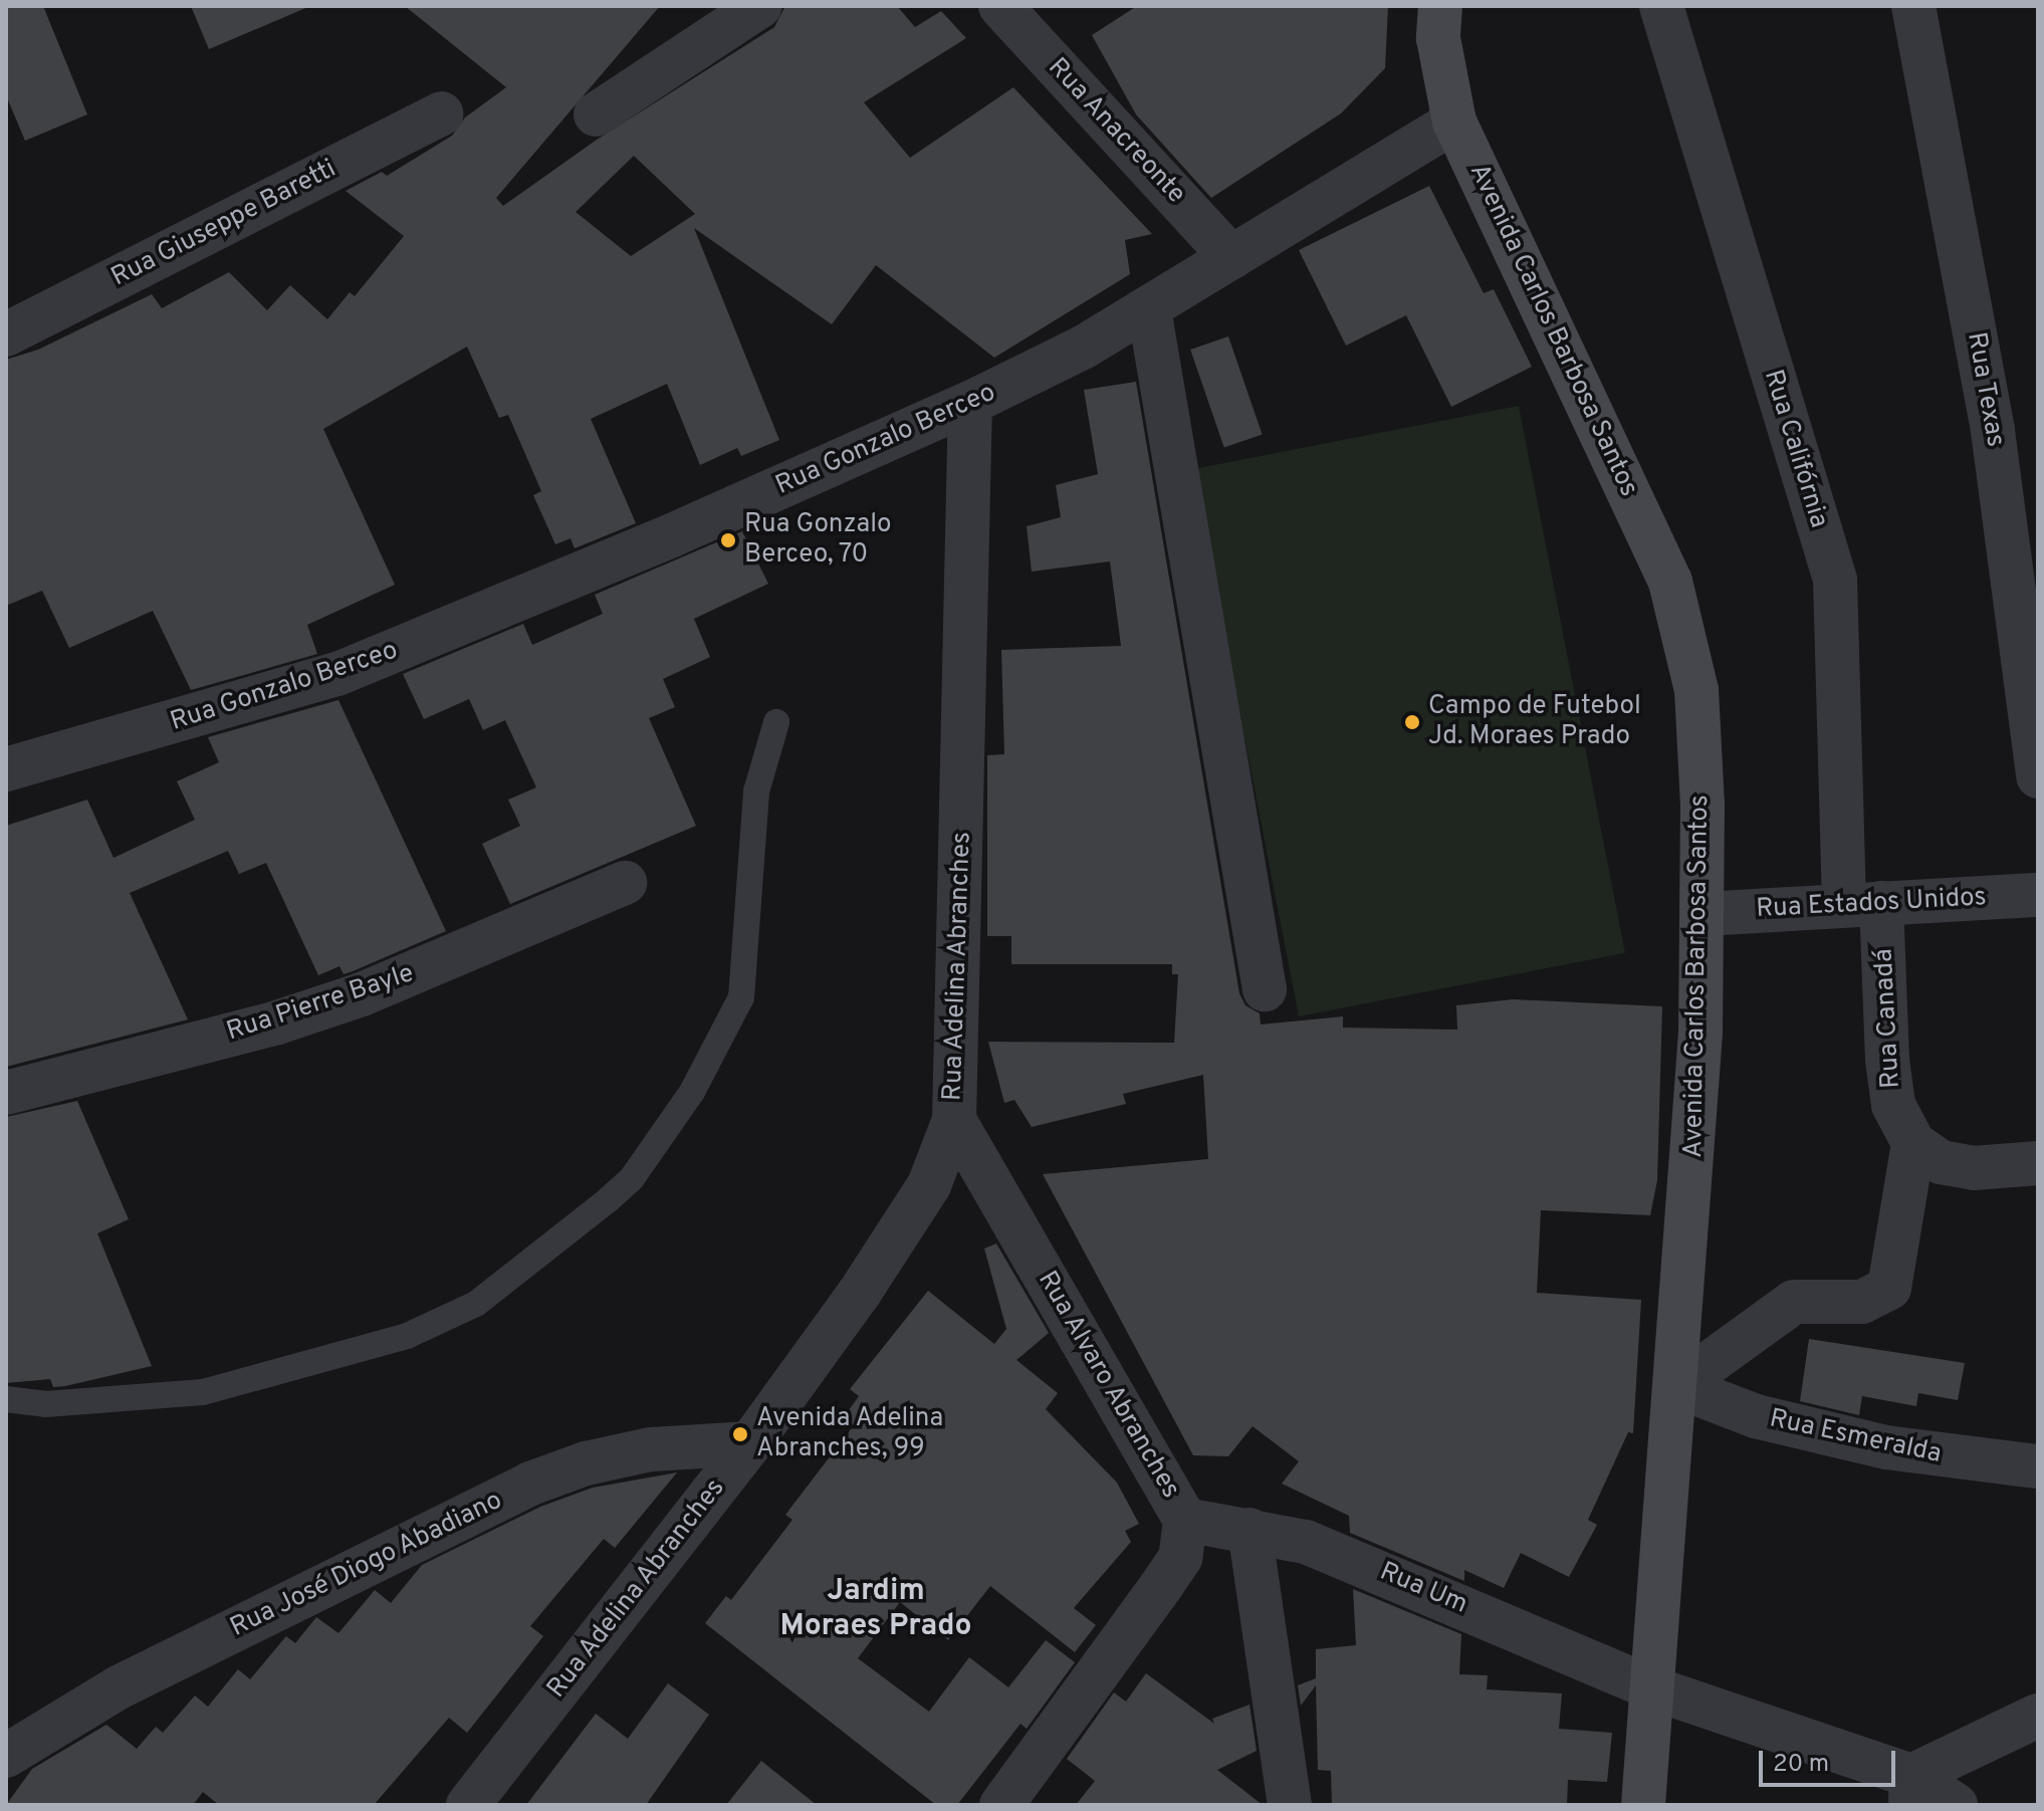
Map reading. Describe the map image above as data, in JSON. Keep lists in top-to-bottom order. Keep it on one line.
{"streets":{"main road":["Avenida Carlos Barbosa Santos"],"street":["Rua Anacreonte","Rua Giuseppe Baretti","Rua Texas","Rua Gonzalo Berceo","Rua Califórnia","Rua Estados Unidos","Rua Adelina Abranches","Rua Pierre Bayle","Rua Canadá","Rua Alvaro Abranches","Rua Esmeralda","Rua José Diogo Abadiano","Rua Um"]},"crossings":[["Rua Anacreonte","Rua Gonzalo Berceo"],["Avenida Carlos Barbosa Santos","Rua Gonzalo Berceo"],["Avenida Carlos Barbosa Santos","Rua Estados Unidos"],["Avenida Carlos Barbosa Santos","Rua Esmeralda"],["Avenida Carlos Barbosa Santos","Rua Um"],["Rua Gonzalo Berceo","Rua Adelina Abranches"],["Rua Califórnia","Rua Estados Unidos"],["Rua Califórnia","Rua Canadá"],["Rua Estados Unidos","Rua Canadá"],["Rua Adelina Abranches","Rua Alvaro Abranches"],["Rua Adelina Abranches","Rua José Diogo Abadiano"],["Rua Alvaro Abranches","Rua Um"]],"districts":["Jardim Moraes Prado"],"places":["Rua Gonzalo Berceo, 70","Campo de Futebol Jd. Moraes Prado","Avenida Adelina Abranches, 99"],"scale_bar":"20 m"}
